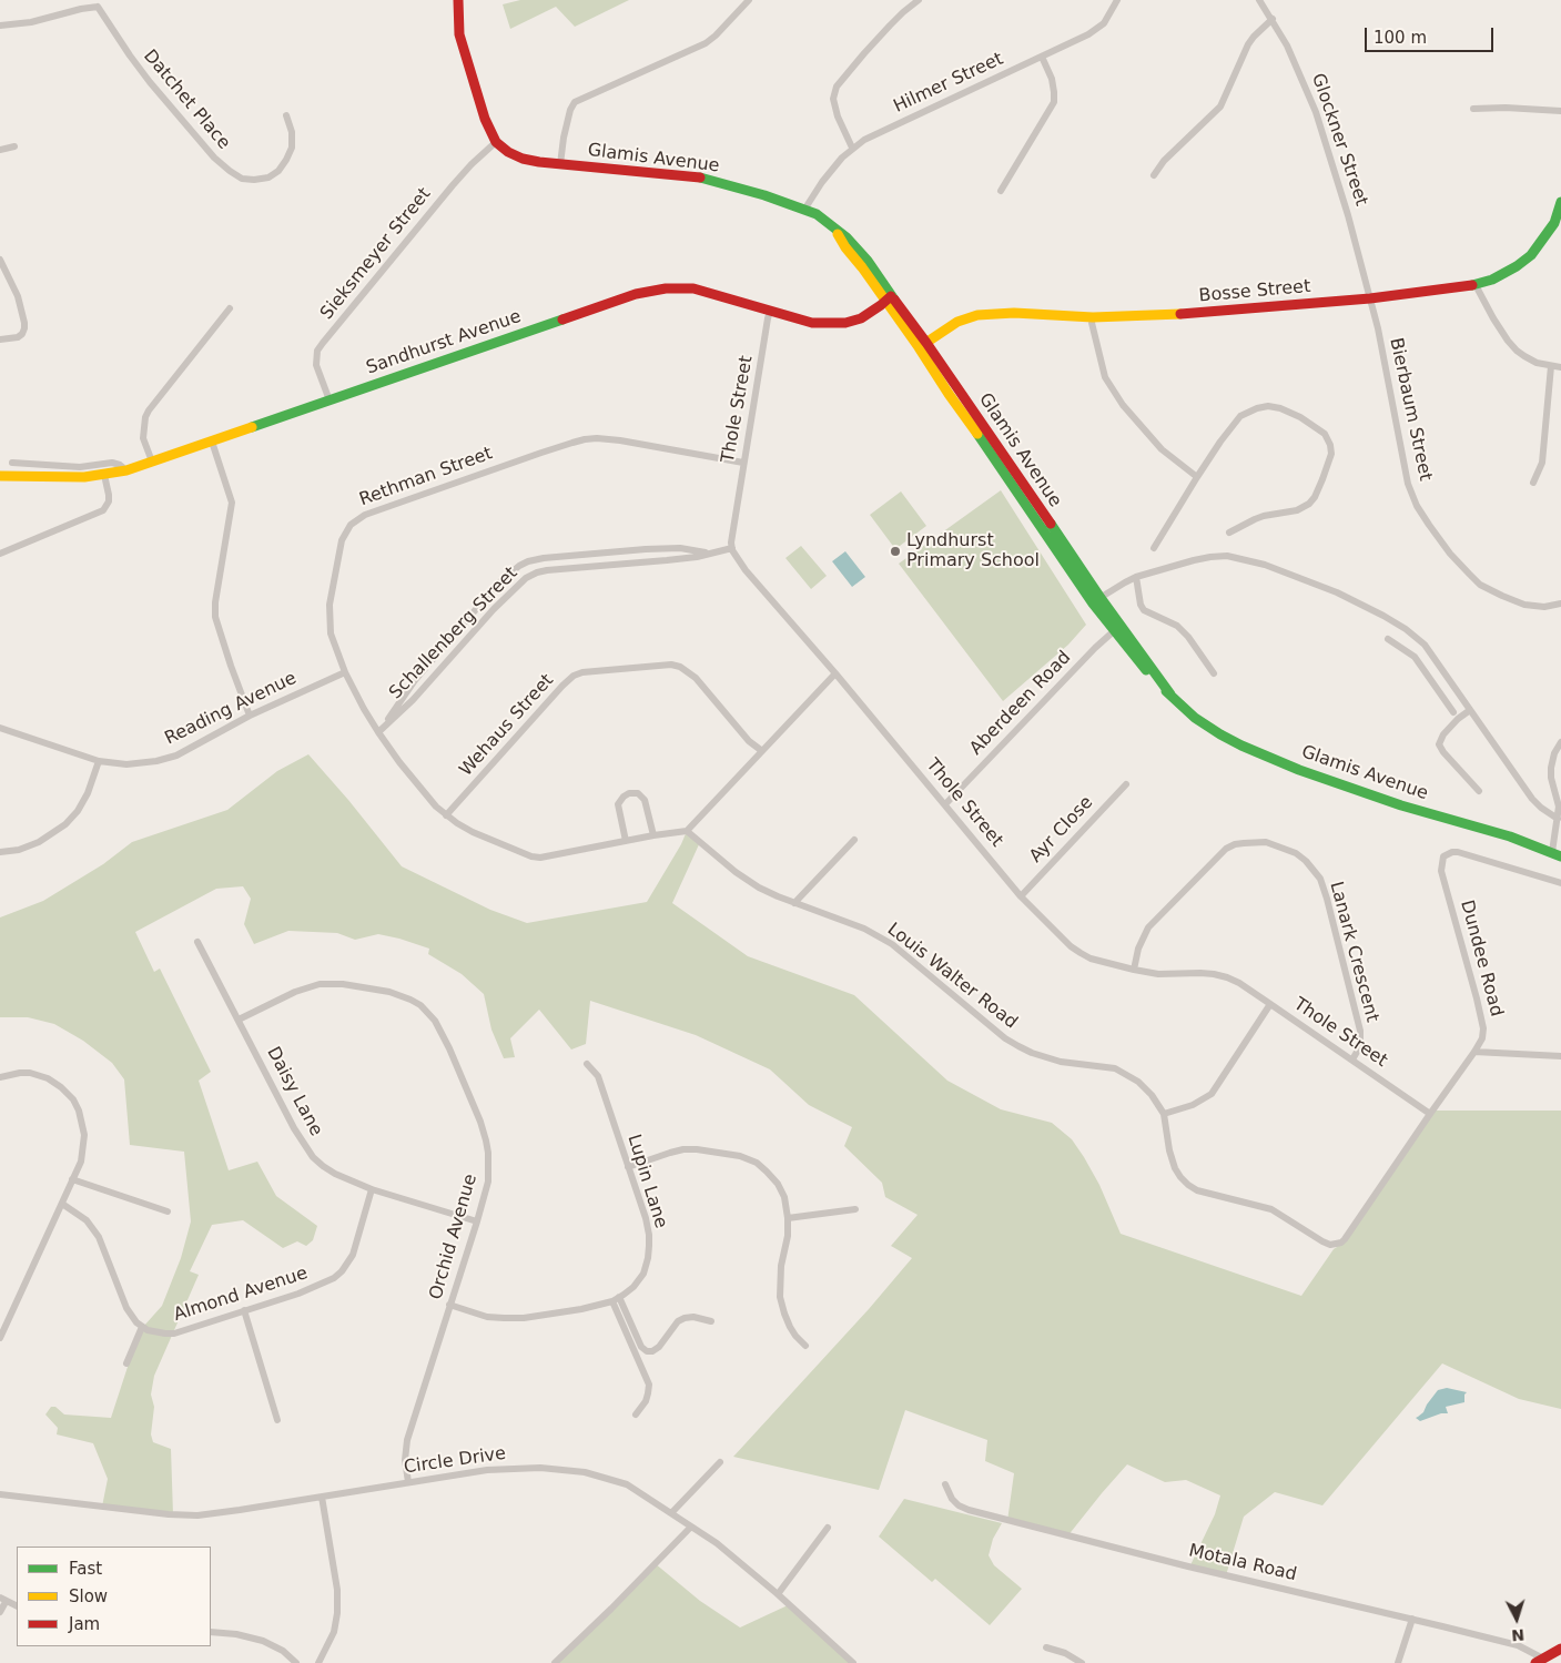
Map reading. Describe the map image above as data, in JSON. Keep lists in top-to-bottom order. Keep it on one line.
{"streets":{"street":["Hilmer Street","Datchet Place","Glockner Street","Glamis Avenue","Sieksmeyer Street","Bosse Street","Sandhurst Avenue","Thole Street","Bierbaum Street","Rethman Street","Schallenberg Street","Aberdeen Road","Reading Avenue","Wehaus Street","Ayr Close","Lanark Crescent","Dundee Road","Louis Walter Road","Daisy Lane","Lupin Lane","Orchid Avenue","Almond Avenue","Circle Drive","Motala Road"]},"crossings":[["Hilmer Street","Glamis Avenue"],["Glockner Street","Bosse Street"],["Glockner Street","Bierbaum Street"],["Glamis Avenue","Sieksmeyer Street"],["Glamis Avenue","Bosse Street"],["Glamis Avenue","Sandhurst Avenue"],["Glamis Avenue","Aberdeen Road"],["Sieksmeyer Street","Sandhurst Avenue"],["Bosse Street","Bierbaum Street"],["Sandhurst Avenue","Thole Street"],["Thole Street","Rethman Street"],["Thole Street","Schallenberg Street"],["Thole Street","Aberdeen Road"],["Thole Street","Ayr Close"],["Thole Street","Lanark Crescent"],["Thole Street","Dundee Road"],["Rethman Street","Schallenberg Street"],["Rethman Street","Reading Avenue"],["Rethman Street","Wehaus Street"],["Rethman Street","Louis Walter Road"],["Dundee Road","Louis Walter Road"],["Daisy Lane","Orchid Avenue"],["Daisy Lane","Almond Avenue"],["Lupin Lane","Orchid Avenue"],["Orchid Avenue","Circle Drive"]],"places":["Lyndhurst Primary School"],"legend":["Fast","Slow","Jam"],"scale_bar":"100 m","north":"bottom"}
